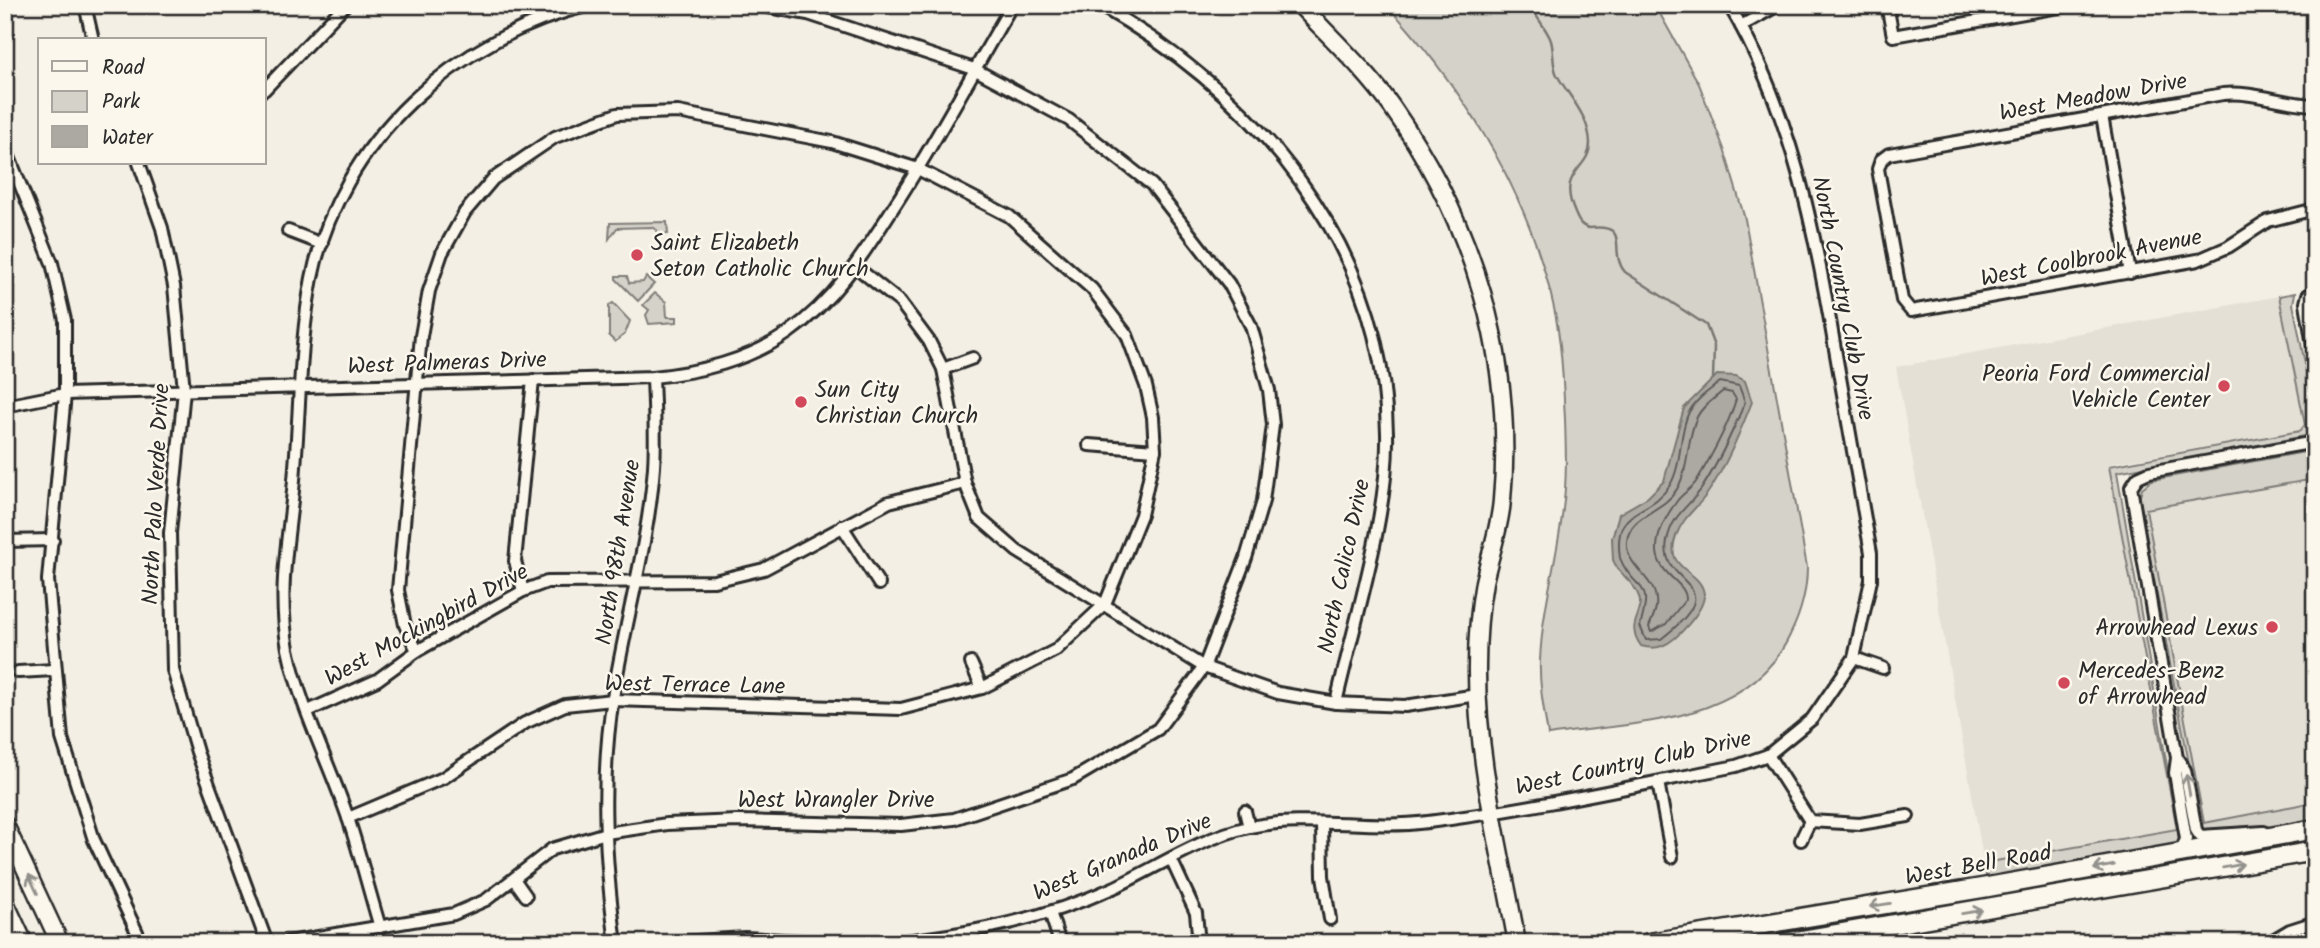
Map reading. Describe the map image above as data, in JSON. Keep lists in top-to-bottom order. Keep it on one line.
{"streets":{"main road":["West Bell Road"],"street":["West Meadow Drive","West Coolbrook Avenue","North Country Club Drive","West Palmeras Drive","North Palo Verde Drive","North 98th Avenue","North Calico Drive","West Mockingbird Drive","West Terrace Lane","West Country Club Drive","West Wrangler Drive","West Granada Drive"]},"crossings":[["West Meadow Drive","West Coolbrook Avenue"],["North Country Club Drive","West Country Club Drive"],["West Palmeras Drive","North Palo Verde Drive"],["West Palmeras Drive","North 98th Avenue"],["West Palmeras Drive","West Wrangler Drive"],["North 98th Avenue","West Mockingbird Drive"],["North 98th Avenue","West Terrace Lane"],["North 98th Avenue","West Wrangler Drive"],["West Country Club Drive","West Granada Drive"]],"places":["Saint Elizabeth Seton Catholic Church","Peoria Ford Commercial Vehicle Center","Sun City Christian Church","Arrowhead Lexus","Mercedes-Benz of Arrowhead"],"legend":["Road","Park","Water"]}
